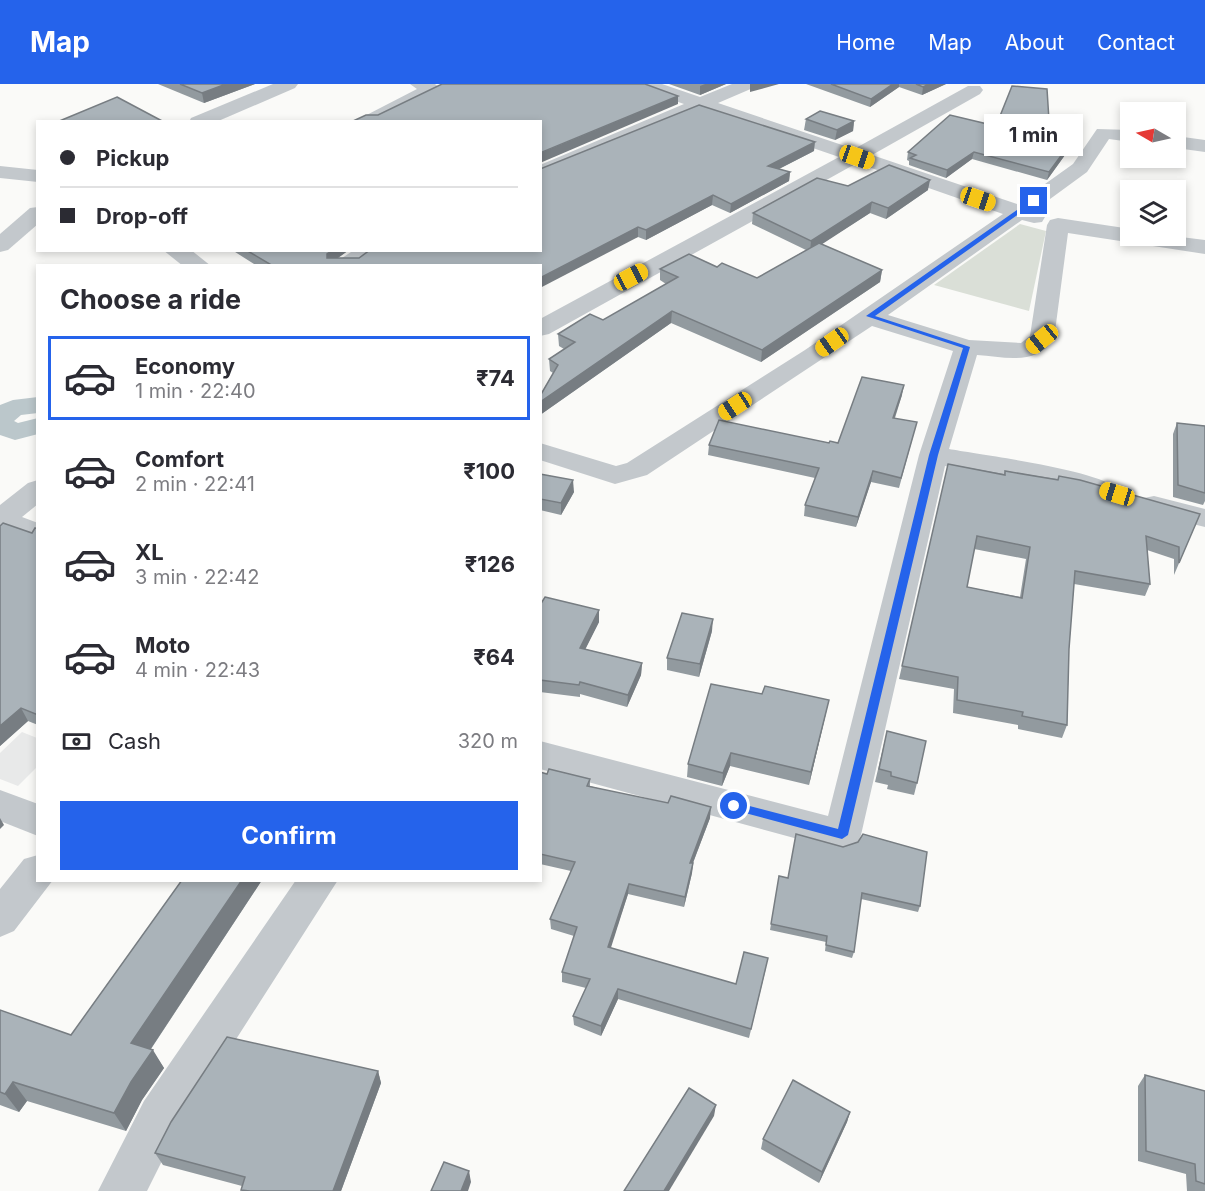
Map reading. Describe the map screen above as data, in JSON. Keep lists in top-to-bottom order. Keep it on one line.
{"north":"left","page":{"header":"Map","nav":["Home","Map","About","Contact"],"bubble":"1 min","banner":["Pickup","Drop-off"],"heading":"Choose a ride","list":[{"name":"Economy","note":"1 min · 22:40","value":"₹74"},{"name":"Comfort","note":"2 min · 22:41","value":"₹100"},{"name":"XL","note":"3 min · 22:42","value":"₹126"},{"name":"Moto","note":"4 min · 22:43","value":"₹64"}],"pay":["Cash","320 m"],"buttons":"Confirm"}}
